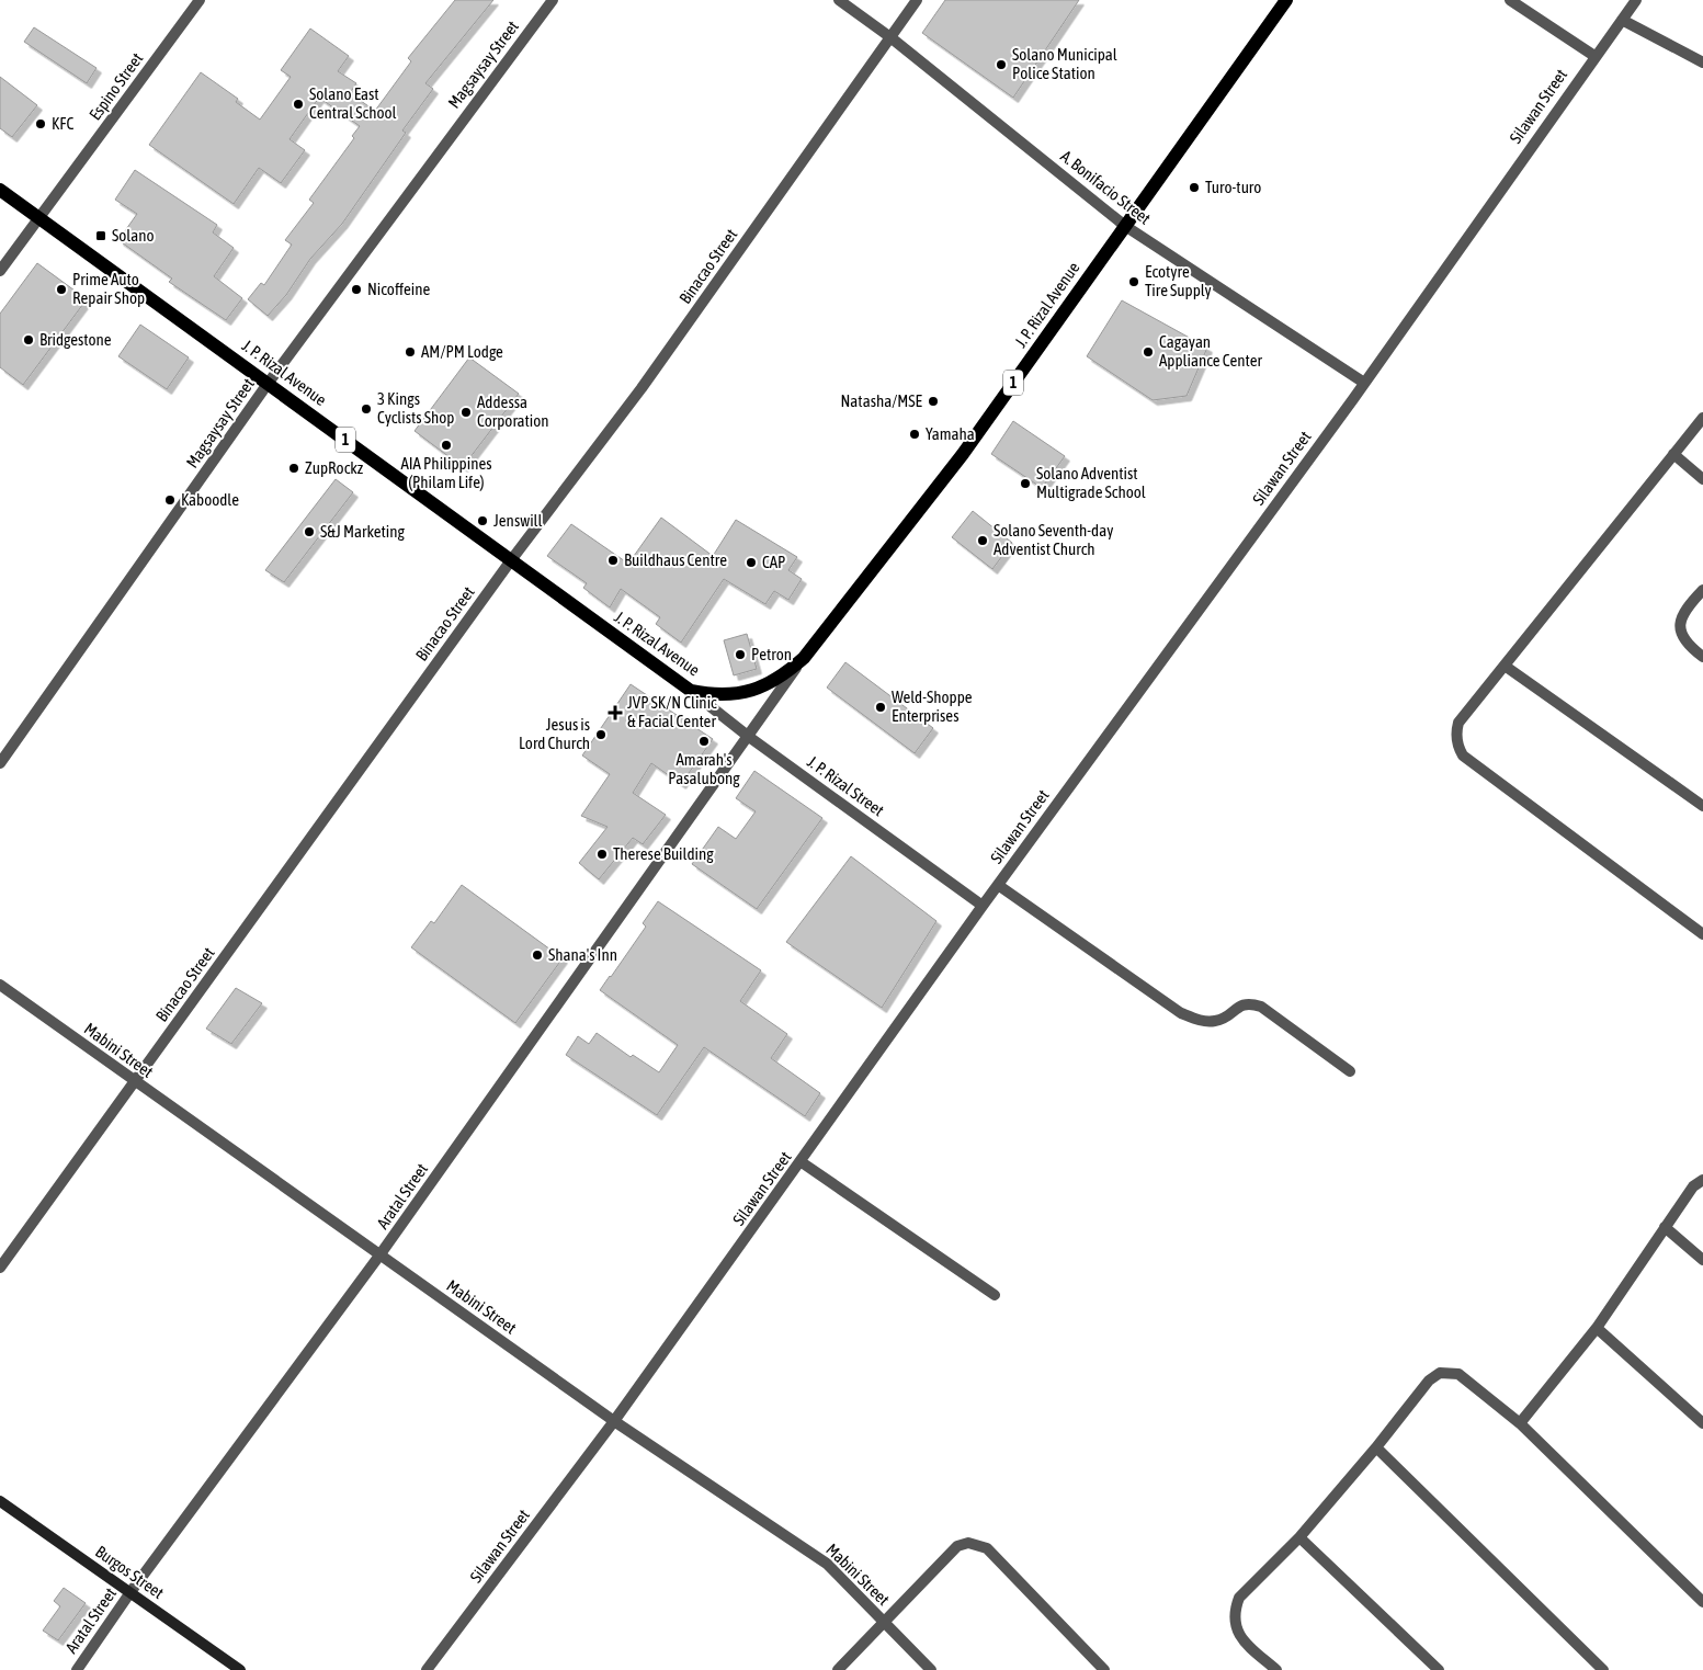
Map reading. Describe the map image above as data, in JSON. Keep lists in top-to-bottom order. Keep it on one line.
{"streets":{"main road":["J. P. Rizal Avenue","1","Burgos Street"],"street":["Magsaysay Street","Espino Street","Silawan Street","A. Bonifacio Street","Binacao Street","J. P. Rizal Street","Mabini Street","Aratal Street"]},"crossings":[["Magsaysay Street","J. P. Rizal Avenue"],["Espino Street","J. P. Rizal Avenue"],["Silawan Street","A. Bonifacio Street"],["Silawan Street","J. P. Rizal Street"],["Silawan Street","Mabini Street"],["A. Bonifacio Street","Binacao Street"],["A. Bonifacio Street","J. P. Rizal Avenue"],["Binacao Street","J. P. Rizal Avenue"],["Binacao Street","Mabini Street"],["J. P. Rizal Avenue","J. P. Rizal Street"],["J. P. Rizal Avenue","Aratal Street"],["J. P. Rizal Street","Aratal Street"],["Mabini Street","Aratal Street"],["Aratal Street","Burgos Street"]],"places":{"other":["Solano Municipal Police Station","Solano East Central School","KFC","Turo-turo","Ecotyre Tire Supply","Prime Auto Repair Shop","Nicoffeine","Bridgestone","AM/PM Lodge","Cagayan Appliance Center","Natasha/MSE","3 Kings Cyclists Shop","Addessa Corporation","Yamaha","AIA Philippines (Philam Life)","ZupRockz","Solano Adventist Multigrade School","Kaboodle","Jenswill","S&J Marketing","Solano Seventh-day Adventist Church","Buildhaus Centre","CAP","Petron","Weld-Shoppe Enterprises","Jesus is Lord Church","Amarah's Pasalubong","Therese Building","Shana's Inn"],"transit":["Solano"],"health":["JVP SK/N Clinic & Facial Center"]}}
